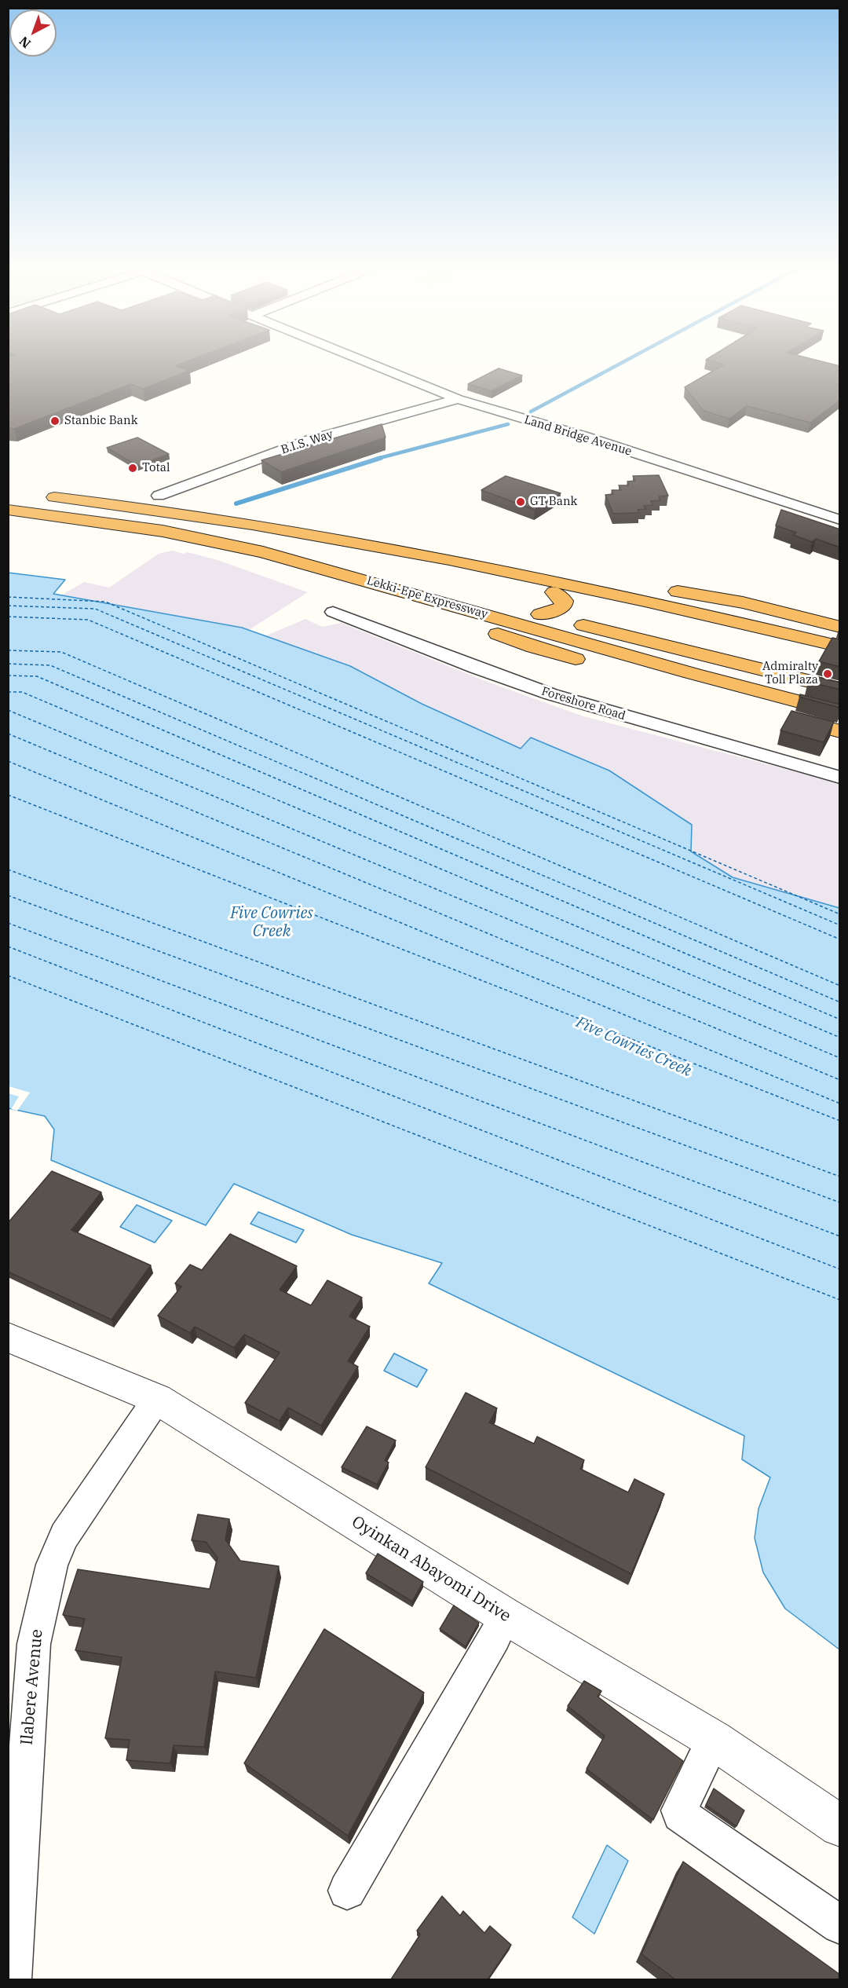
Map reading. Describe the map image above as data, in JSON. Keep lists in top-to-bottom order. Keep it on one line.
{"streets":{"highway":["Lekki-Epe Expressway"],"street":["Land Bridge Avenue","B.I.S. Way","Foreshore Road","Oyinkan Abayomi Drive","Ilabere Avenue"]},"crossings":[["Land Bridge Avenue","B.I.S. Way"],["Oyinkan Abayomi Drive","Ilabere Avenue"]],"water":["Five Cowries Creek"],"places":["Stanbic Bank","Total","GT Bank","Admiralty Toll Plaza"],"north":"bottom left"}
